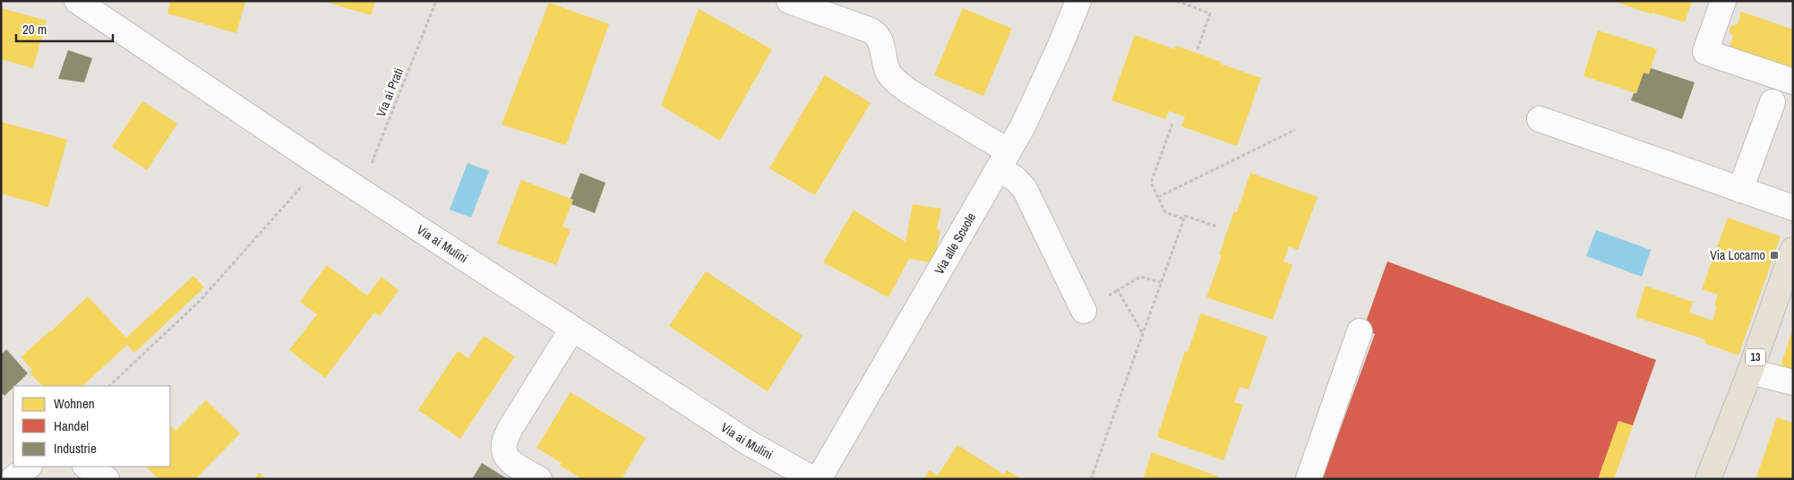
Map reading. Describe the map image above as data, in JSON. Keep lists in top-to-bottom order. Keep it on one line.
{"streets":{"main road":["13"],"street":["Via ai Mulini","Via alle Scuole"],"path":["Via ai Prati"]},"crossings":[["Via ai Prati","Via ai Mulini"]],"places":{"transit":["Via Locarno"]},"legend":["Wohnen","Handel","Industrie"],"scale_bar":"20 m"}
